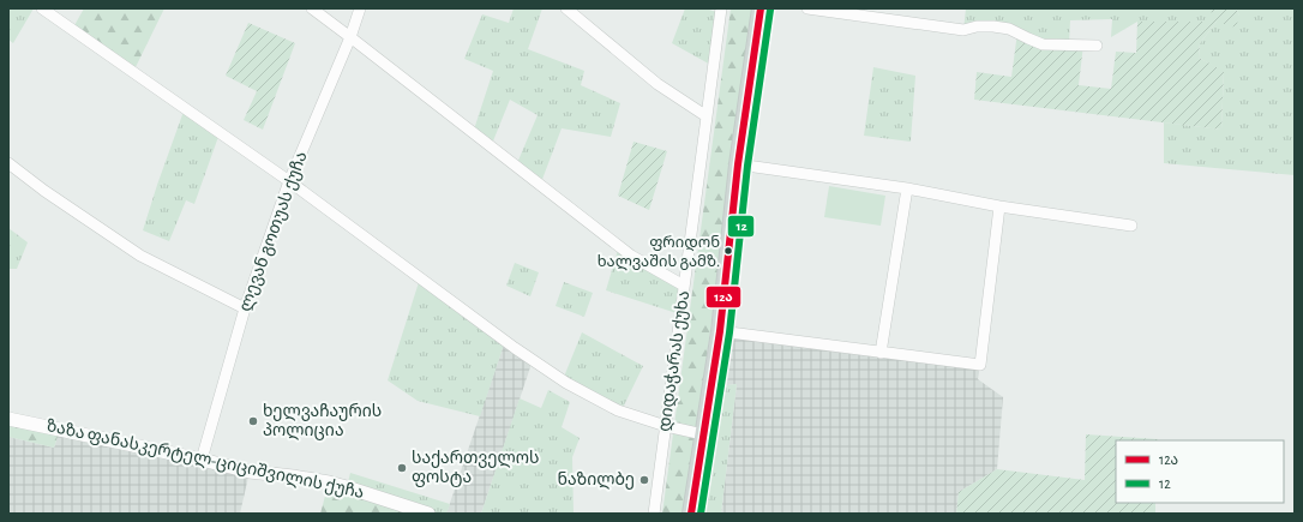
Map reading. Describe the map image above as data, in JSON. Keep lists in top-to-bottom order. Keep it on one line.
{"streets":{"street":["ლევან გოთუას ქუჩა","დიდაჭარას ქუხა","ზაზა ფანასკერტელ-ციციშვილის ქუჩა"]},"crossings":[["ლევან გოთუას ქუჩა","ზაზა ფანასკერტელ-ციციშვილის ქუჩა"]],"places":["ფრიდონ ხალვაშის გამზ.","ხელვაჩაურის პოლიცია","საქართველოს ფოსტა","ნაზილბე"],"lines":["transit line 12ა","transit line 12"],"legend":["12ა","12"]}
